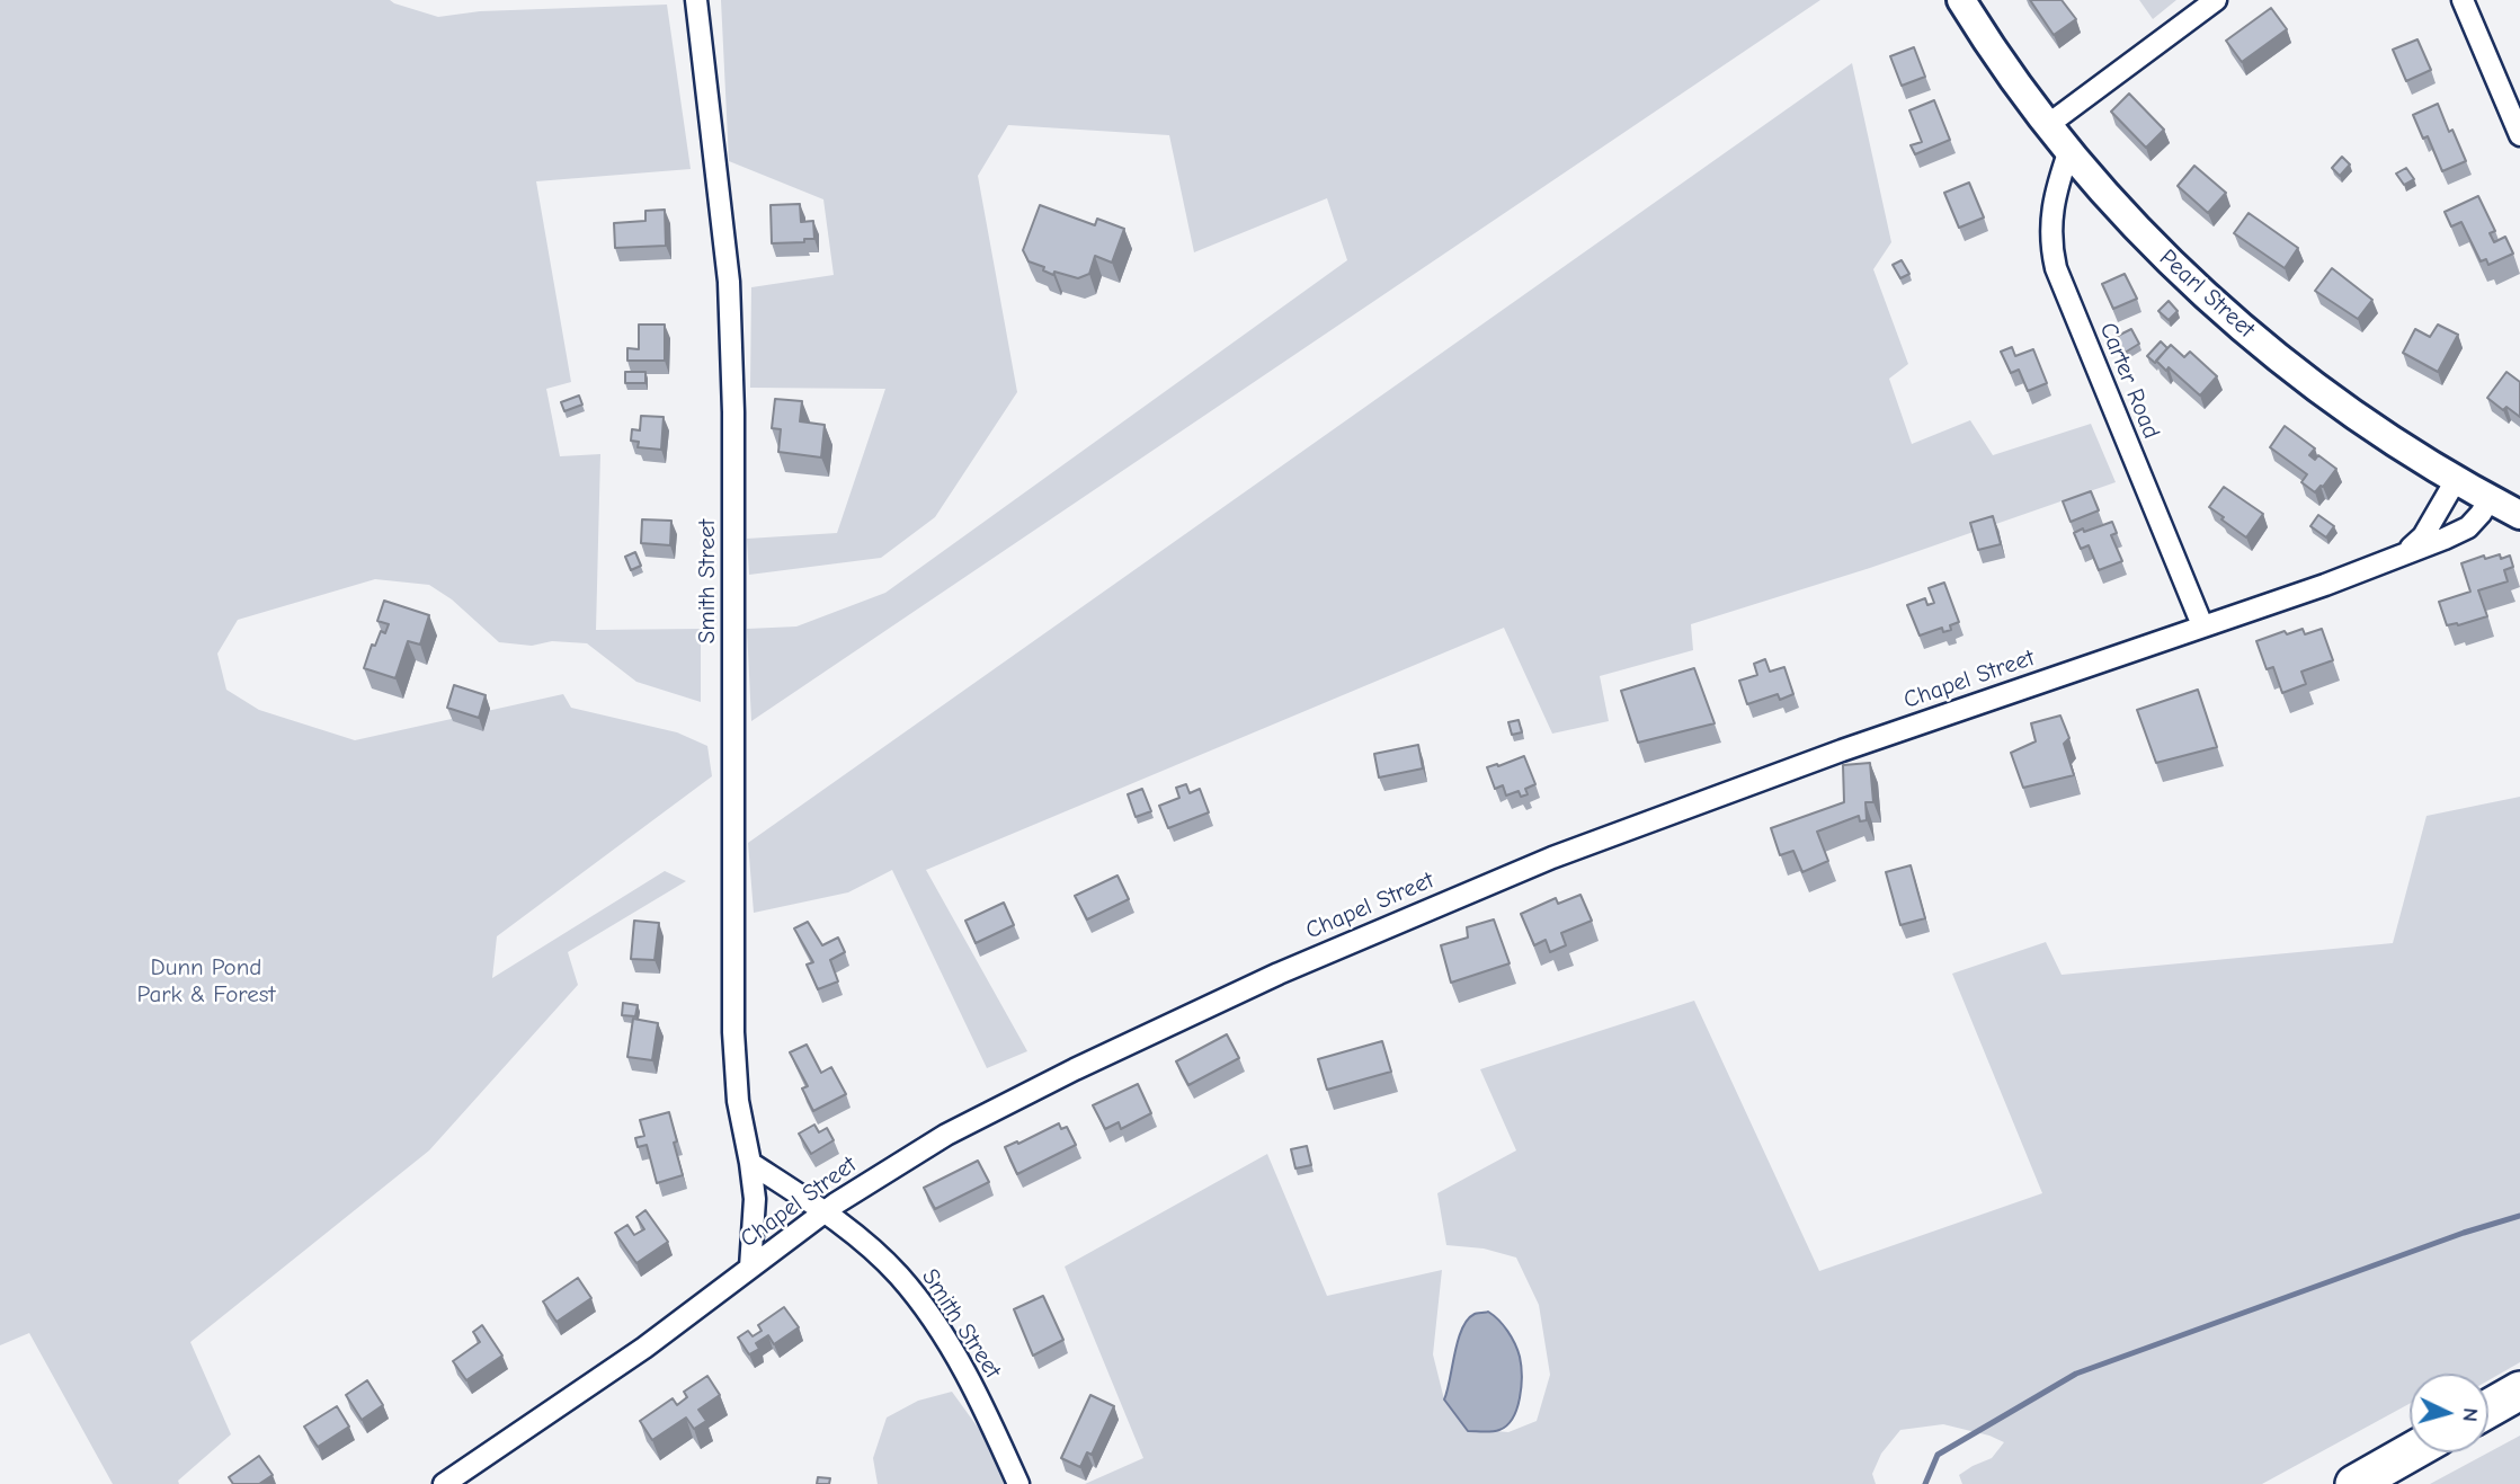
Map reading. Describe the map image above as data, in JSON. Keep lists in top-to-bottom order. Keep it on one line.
{"streets":{"main road":["Pearl Street"],"street":["Carter Road","Smith Street","Chapel Street"]},"crossings":[["Pearl Street","Carter Road"],["Pearl Street","Chapel Street"],["Carter Road","Chapel Street"],["Smith Street","Chapel Street"]],"parks":["Dunn Pond Park & Forest"],"north":"right"}
